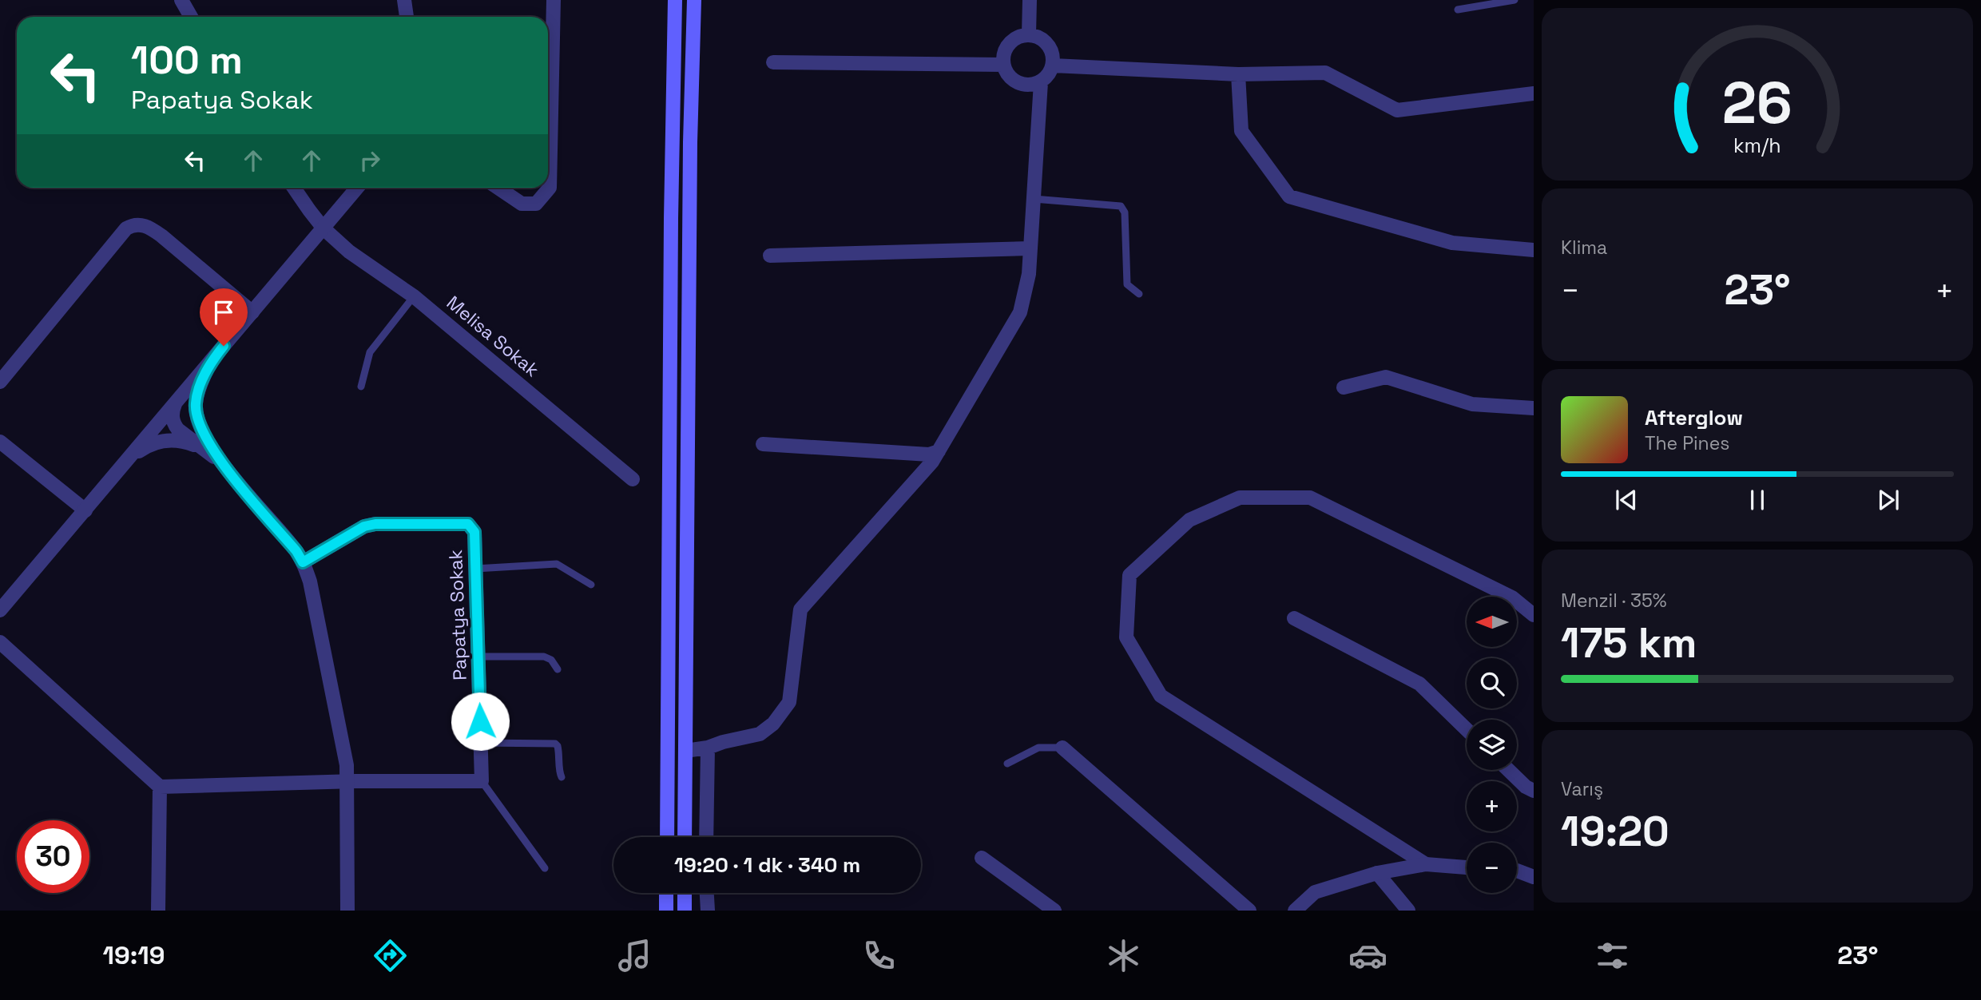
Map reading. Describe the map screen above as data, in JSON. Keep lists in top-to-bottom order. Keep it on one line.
{"streets":{"street":["Melisa Sokak","Papatya Sokak"]},"north":"left","page":{"turn":["100 m","Papatya Sokak"],"tile":["Klima",["Menzil · 35%","175 km"],["Varış","19:20"]],"heat":["−","23°","+"],"song":["Afterglow","The Pines"],"map_buttons":["+","−"],"limit":"30","trip":"19:20 · 1 dk · 340 m","tabs":["19:19","23°"],"gauge":["26","km/h"]}}
